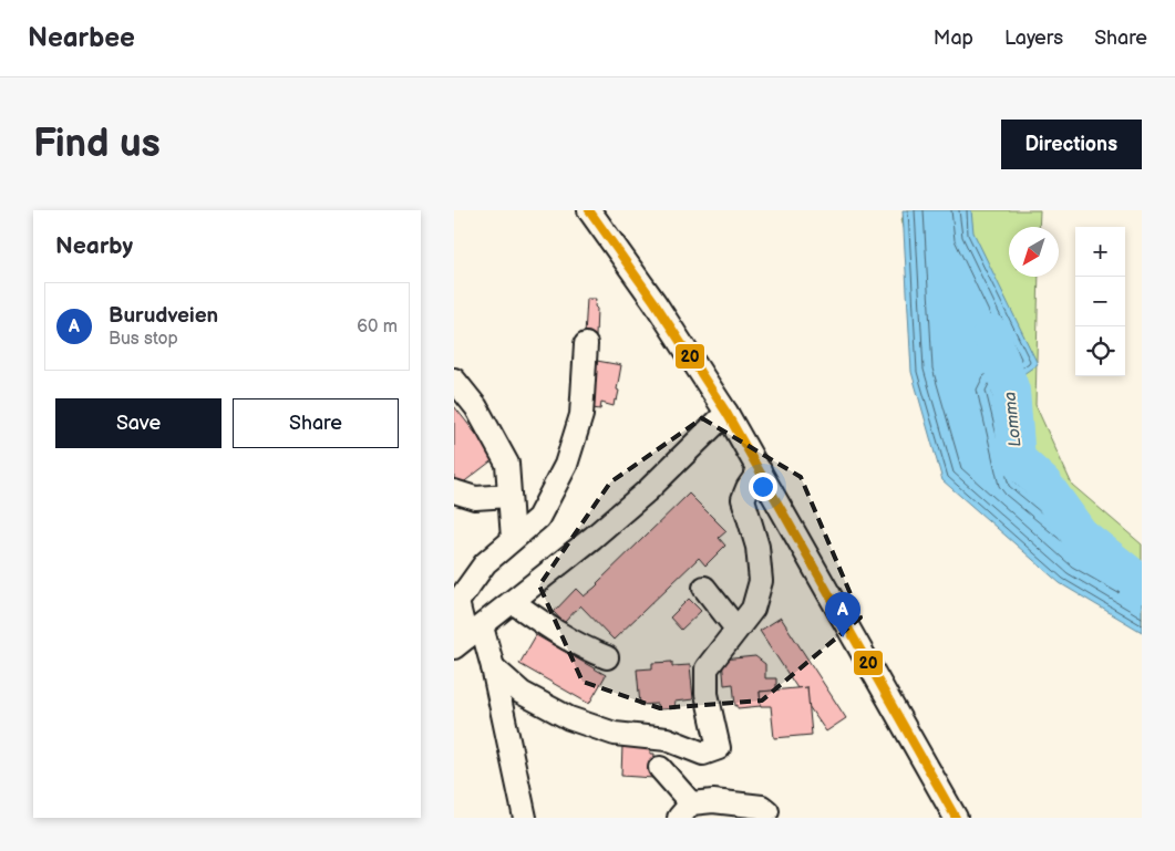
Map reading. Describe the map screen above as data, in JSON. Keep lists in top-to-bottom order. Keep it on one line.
{"water":["Lomma"],"lines":["transit line 20"],"north":"bottom left","page":{"header":"Nearbee","nav":["Map","Layers","Share"],"buttons":["Directions",["Save","Share"]],"title":"Find us","heading":"Nearby","map_buttons":["+","−"],"list":[{"mark":"A","name":"Burudveien","note":"Bus stop","value":"60 m"}],"pins":"A"}}
